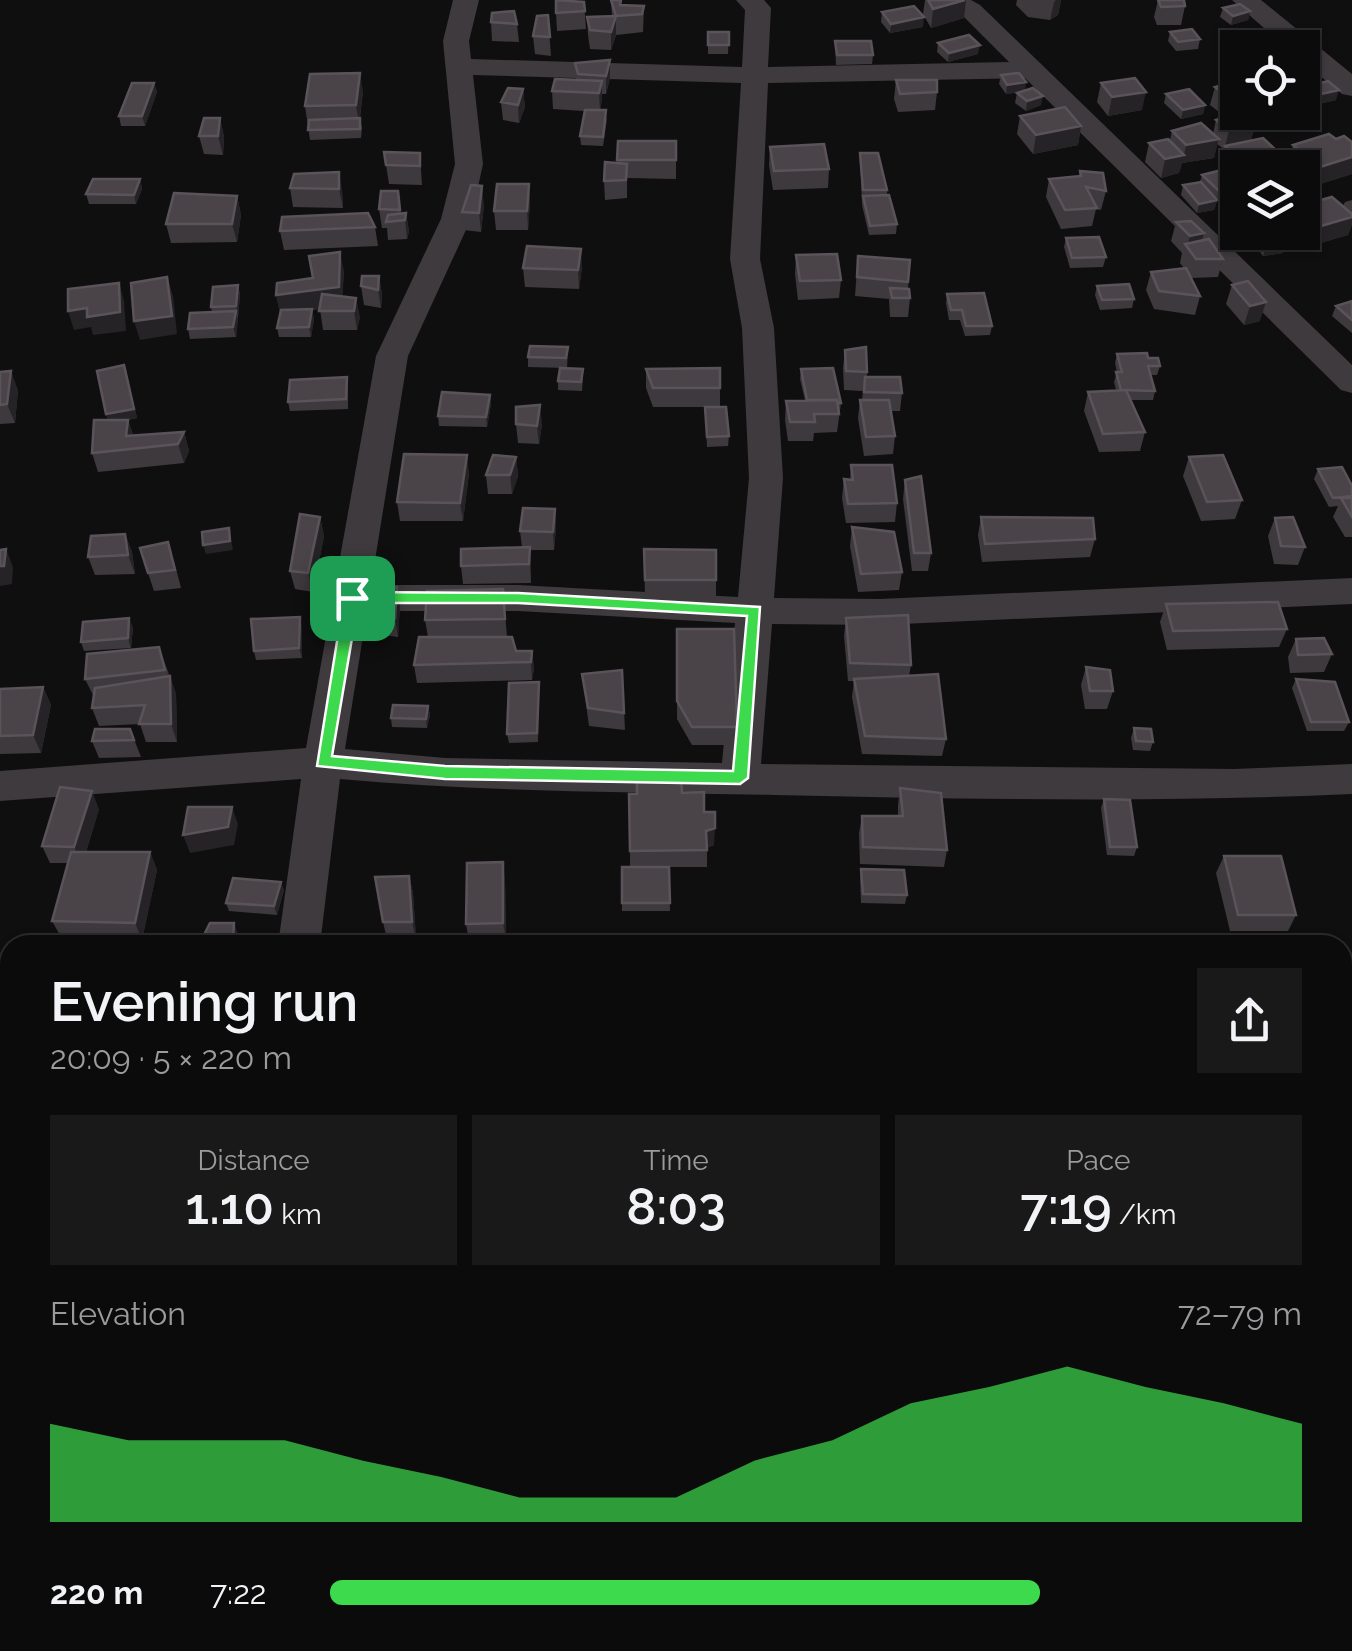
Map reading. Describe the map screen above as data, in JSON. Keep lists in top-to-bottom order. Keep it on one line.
{"page":{"heading":["Evening run","20:09 · 5 × 220 m"],"stats":[["Distance","1.10 km"],["Time","8:03"],["Pace","7:19 /km"]],"chart":["Elevation","72–79 m"],"list":[{"name":"220 m","note":"7:22"}]}}
